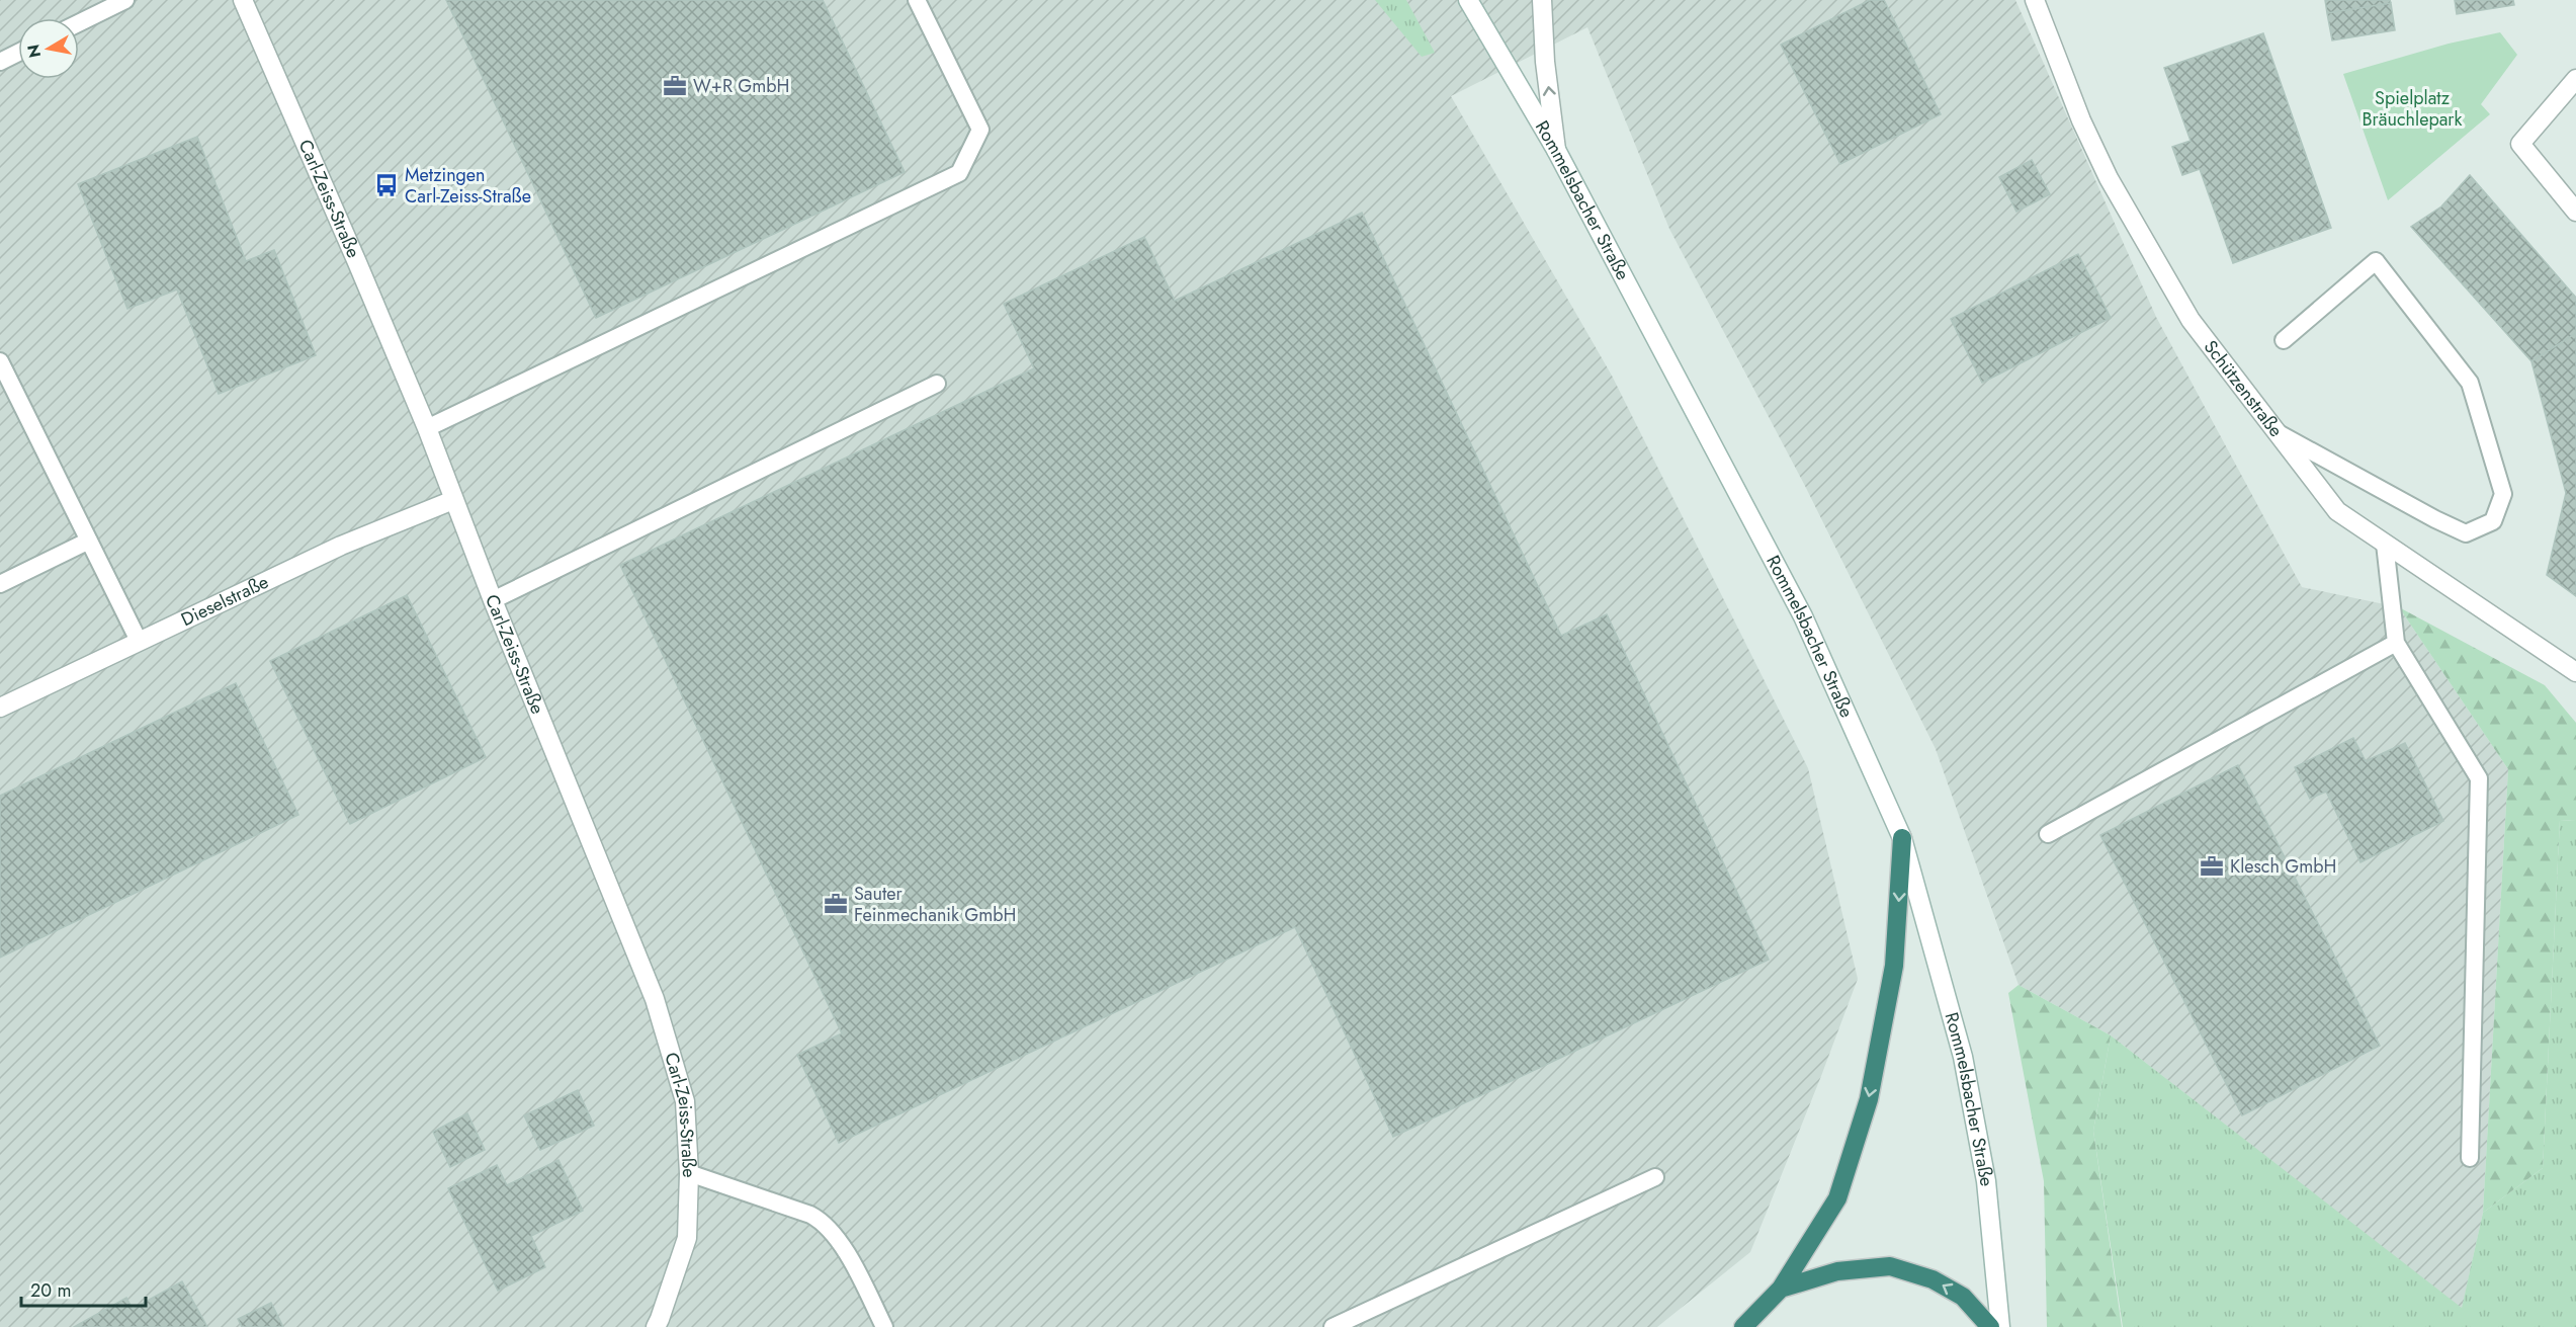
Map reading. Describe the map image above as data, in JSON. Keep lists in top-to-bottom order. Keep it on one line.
{"streets":{"street":["Carl-Zeiss-Straße","Rommelsbacher Straße","Schützenstraße","Dieselstraße"]},"crossings":[["Carl-Zeiss-Straße","Dieselstraße"]],"parks":["Spielplatz Bräuchlepark"],"places":{"office":["W+R GmbH","Klesch GmbH","Sauter Feinmechanik GmbH"],"bus stop":["Metzingen Carl-Zeiss-Straße"]},"scale_bar":"20 m","north":"left"}
